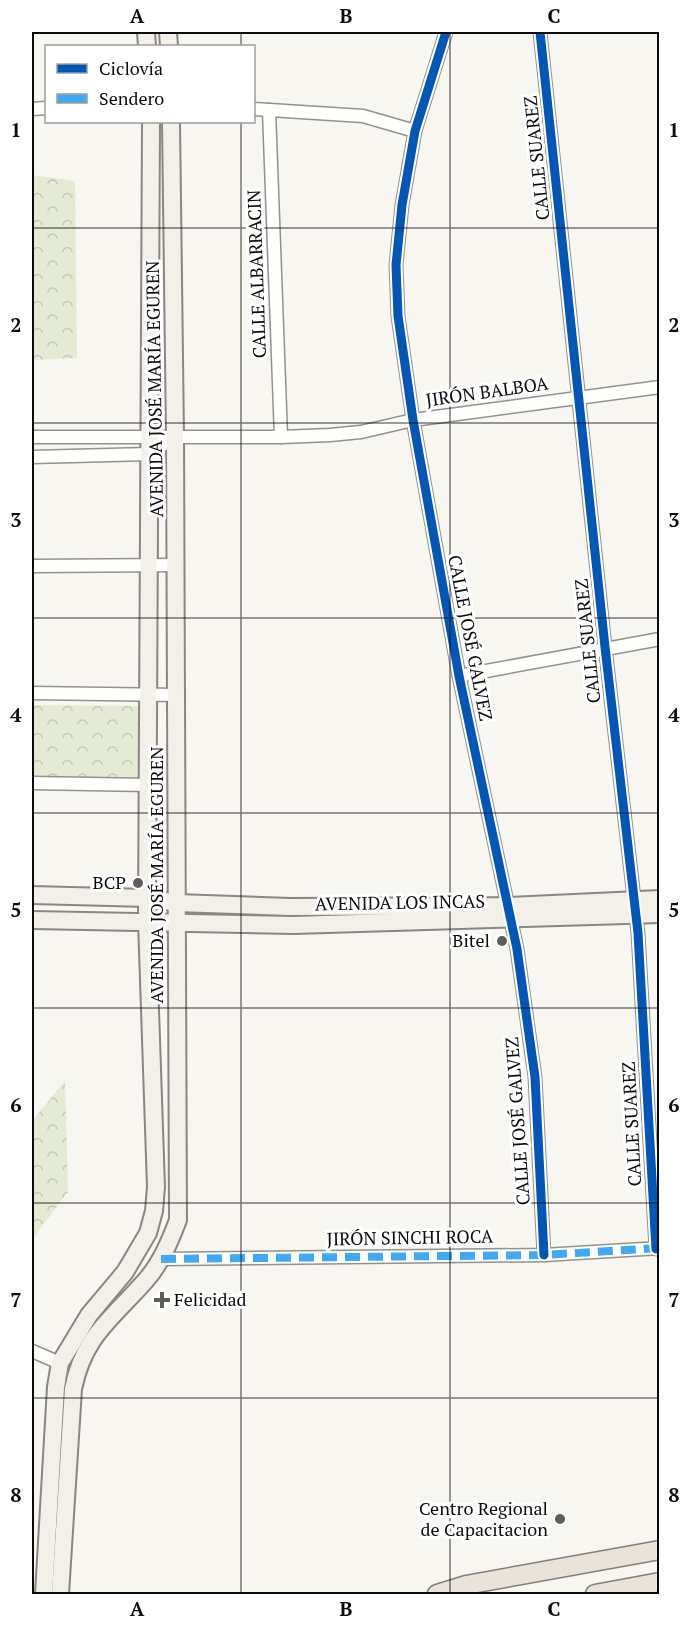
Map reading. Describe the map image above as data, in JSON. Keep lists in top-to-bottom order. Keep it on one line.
{"streets":{"main road":["AVENIDA JOSÉ MARÍA EGUREN","AVENIDA LOS INCAS"],"street":["CALLE SUAREZ","CALLE ALBARRACIN","JIRÓN BALBOA","CALLE JOSÉ GALVEZ","JIRÓN SINCHI ROCA"]},"crossings":[["CALLE SUAREZ","JIRÓN BALBOA"],["CALLE SUAREZ","AVENIDA LOS INCAS"],["CALLE SUAREZ","JIRÓN SINCHI ROCA"],["CALLE ALBARRACIN","JIRÓN BALBOA"],["AVENIDA JOSÉ MARÍA EGUREN","JIRÓN BALBOA"],["AVENIDA JOSÉ MARÍA EGUREN","AVENIDA LOS INCAS"],["AVENIDA JOSÉ MARÍA EGUREN","JIRÓN SINCHI ROCA"],["JIRÓN BALBOA","CALLE JOSÉ GALVEZ"],["CALLE JOSÉ GALVEZ","AVENIDA LOS INCAS"],["CALLE JOSÉ GALVEZ","JIRÓN SINCHI ROCA"]],"places":{"other":["BCP","Bitel","Centro Regional de Capacitacion"],"health":["Felicidad"]},"legend":["Ciclovía","Sendero"],"grid":{"columns":["A","B","C"],"rows":["1","2","3","4","5","6","7","8"]}}
